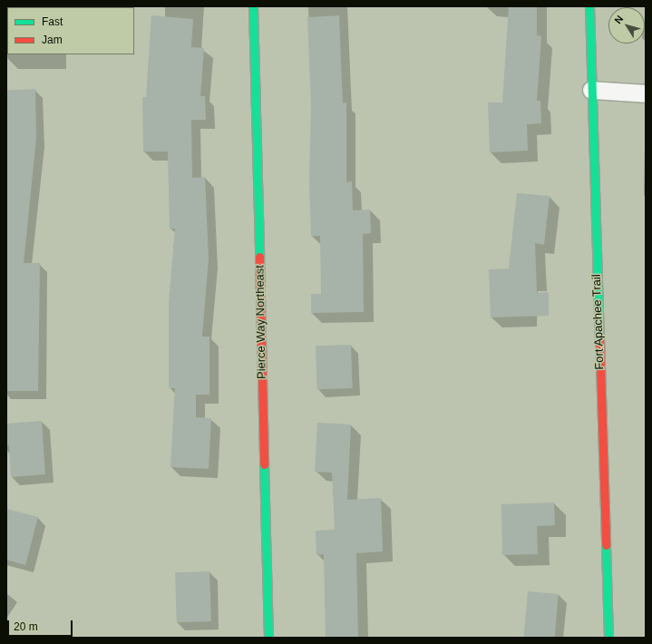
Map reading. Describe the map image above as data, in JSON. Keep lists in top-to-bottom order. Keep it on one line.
{"streets":{"street":["Pierce Way Northeast","Fort Apachee Trail"]},"legend":["Fast","Jam"],"scale_bar":"20 m","north":"top left"}
